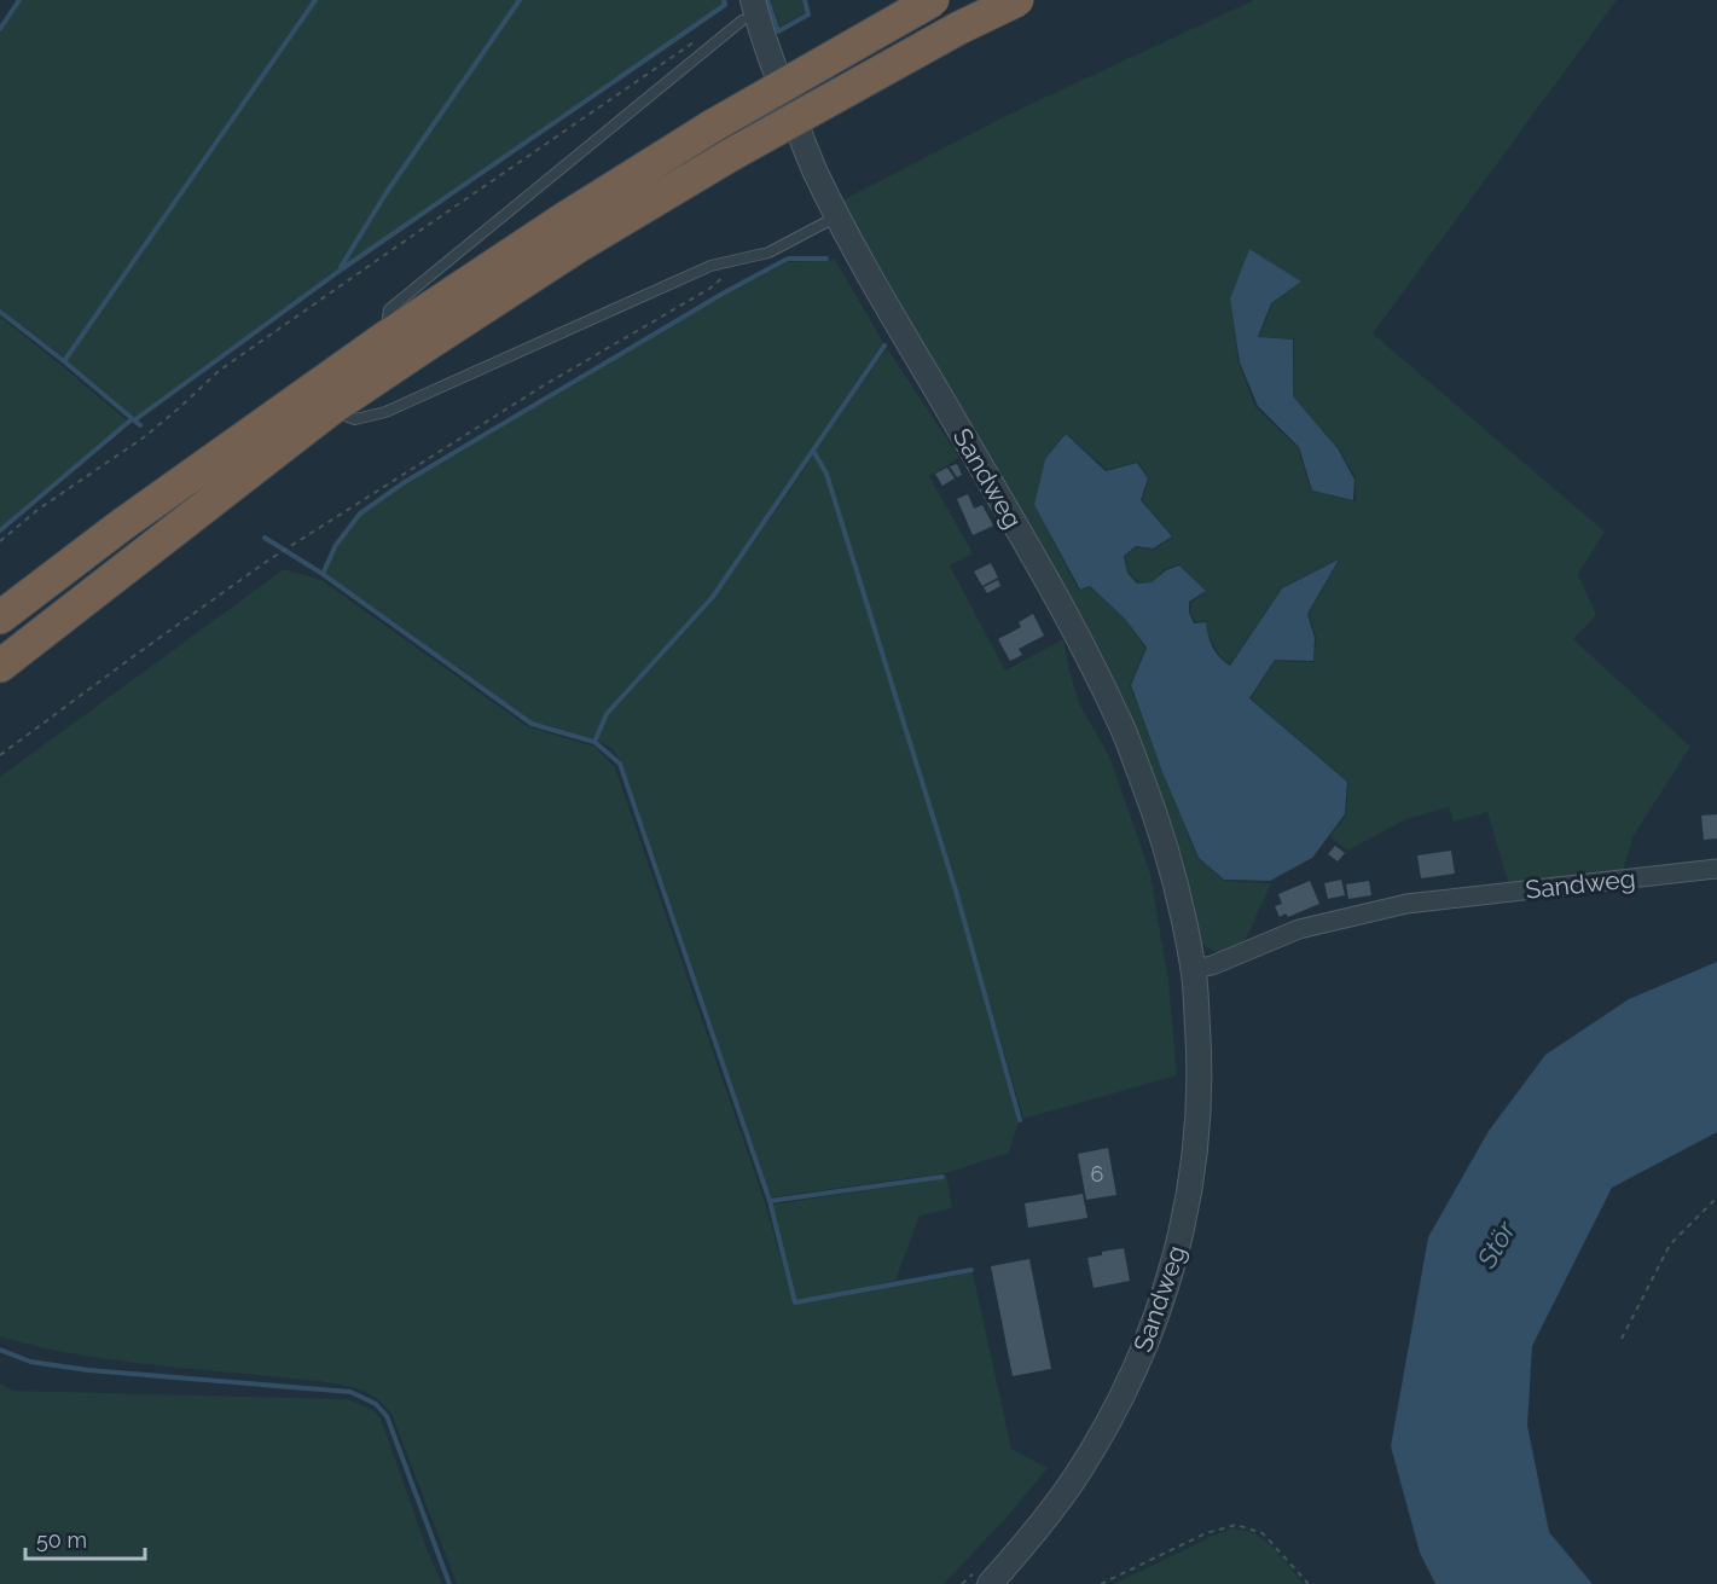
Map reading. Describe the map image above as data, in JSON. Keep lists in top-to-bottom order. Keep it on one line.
{"streets":{"street":["Sandweg"]},"water":["Stör"],"house_numbers":["6"],"scale_bar":"50 m"}
